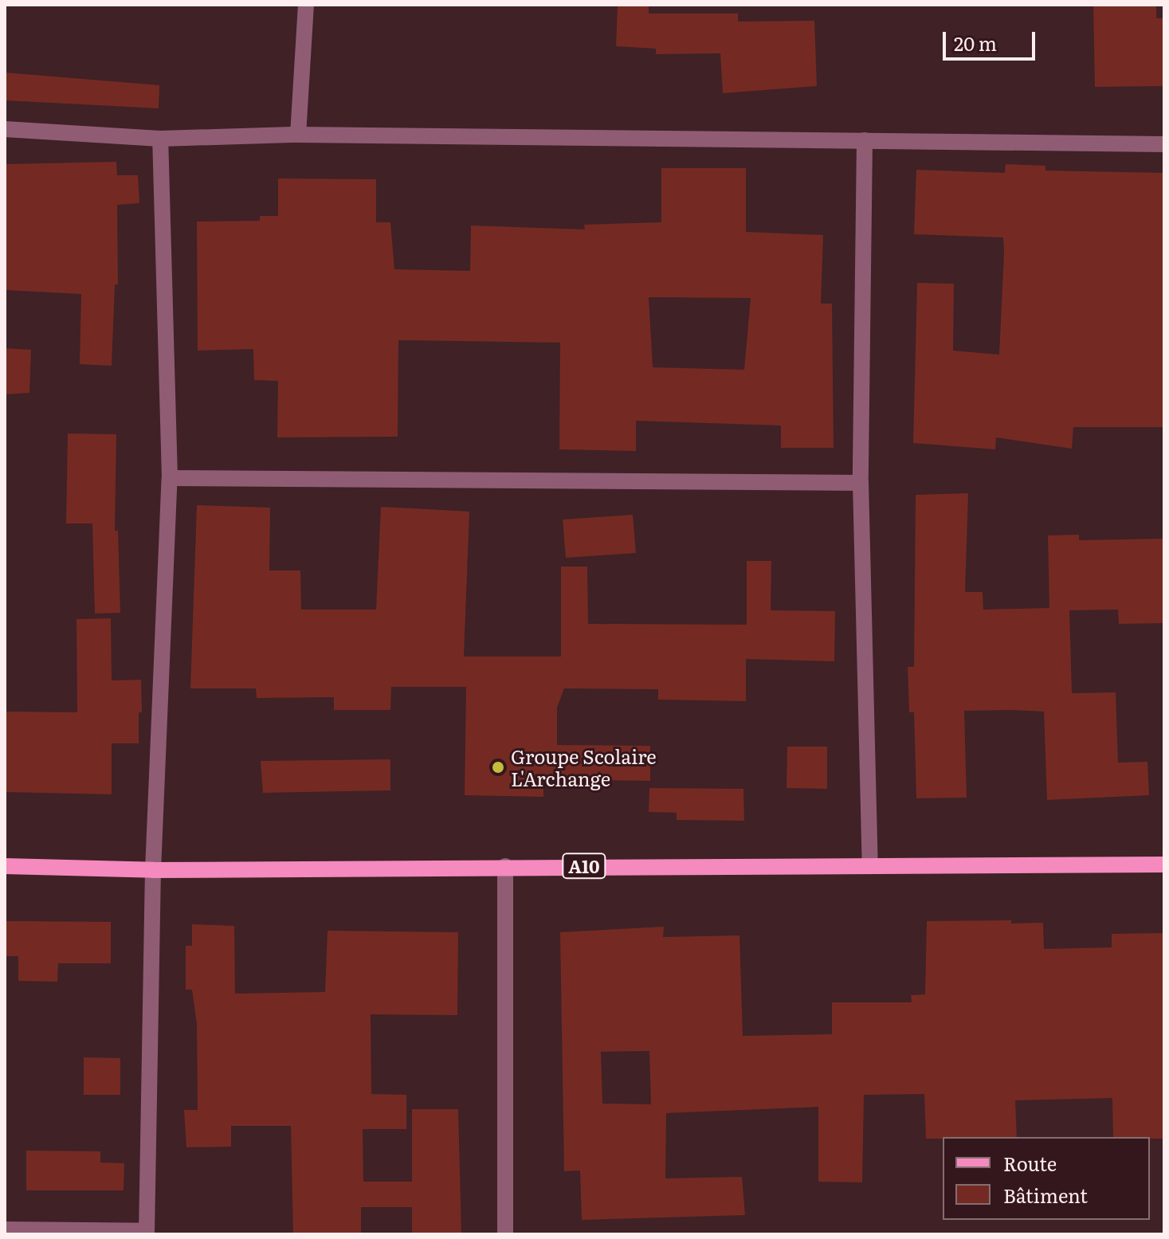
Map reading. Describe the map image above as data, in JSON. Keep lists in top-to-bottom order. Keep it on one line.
{"streets":{"main road":["A10"]},"places":["Groupe Scolaire L'Archange"],"legend":["Route","Bâtiment"],"scale_bar":"20 m"}
